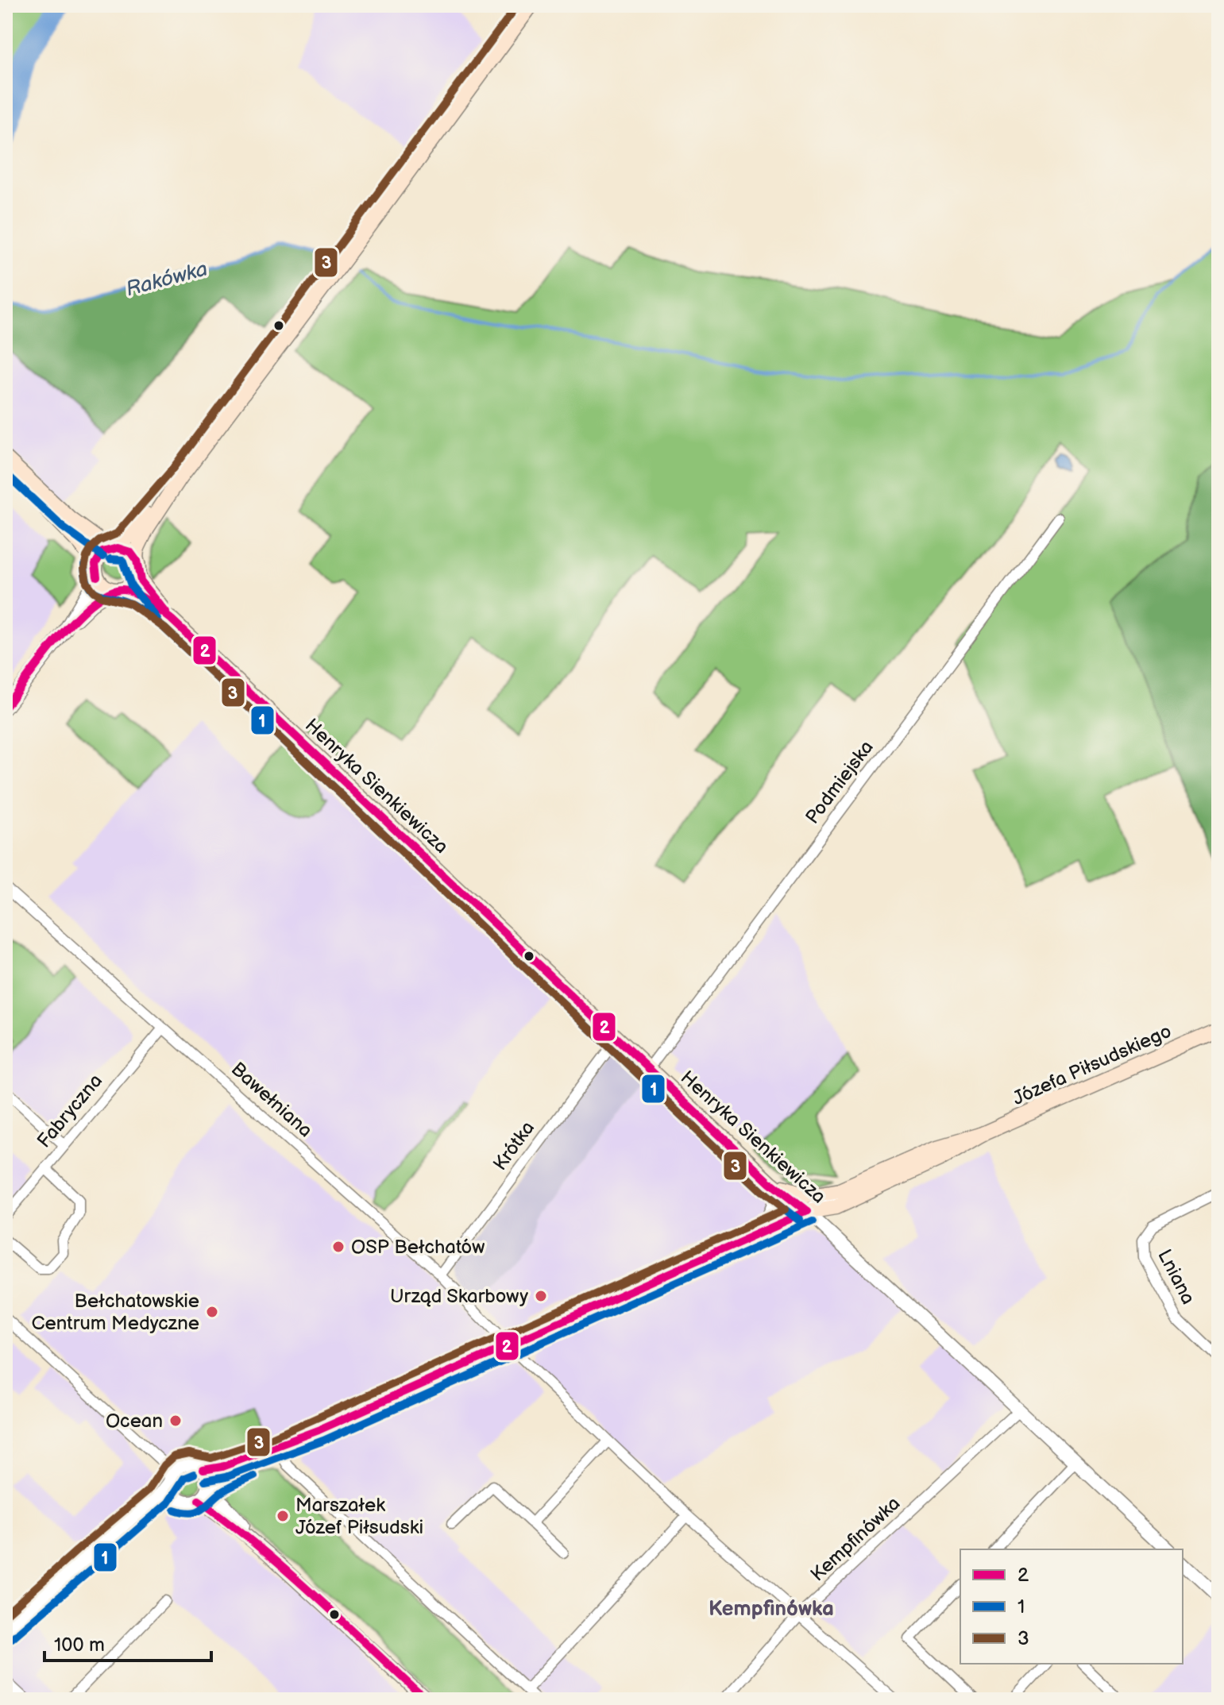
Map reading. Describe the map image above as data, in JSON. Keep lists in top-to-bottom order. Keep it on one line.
{"streets":{"main road":["Henryka Sienkiewicza","Józefa Piłsudskiego"],"street":["Podmiejska","Bawełniana","Fabryczna","Krótka","Lniana","Kempfinówka"]},"crossings":[["Podmiejska","Henryka Sienkiewicza"],["Henryka Sienkiewicza","Józefa Piłsudskiego"],["Henryka Sienkiewicza","Krótka"],["Henryka Sienkiewicza","Kempfinówka"],["Józefa Piłsudskiego","Bawełniana"],["Bawełniana","Fabryczna"],["Bawełniana","Krótka"],["Bawełniana","Kempfinówka"]],"districts":["Kempfinówka"],"water":["Rakówka"],"places":["OSP Bełchatów","Urząd Skarbowy","Bełchatowskie Centrum Medyczne","Ocean","Marszałek Józef Piłsudski"],"lines":["transit line 3","transit line 1","transit line 2"],"legend":["2","1","3"],"scale_bar":"100 m"}
